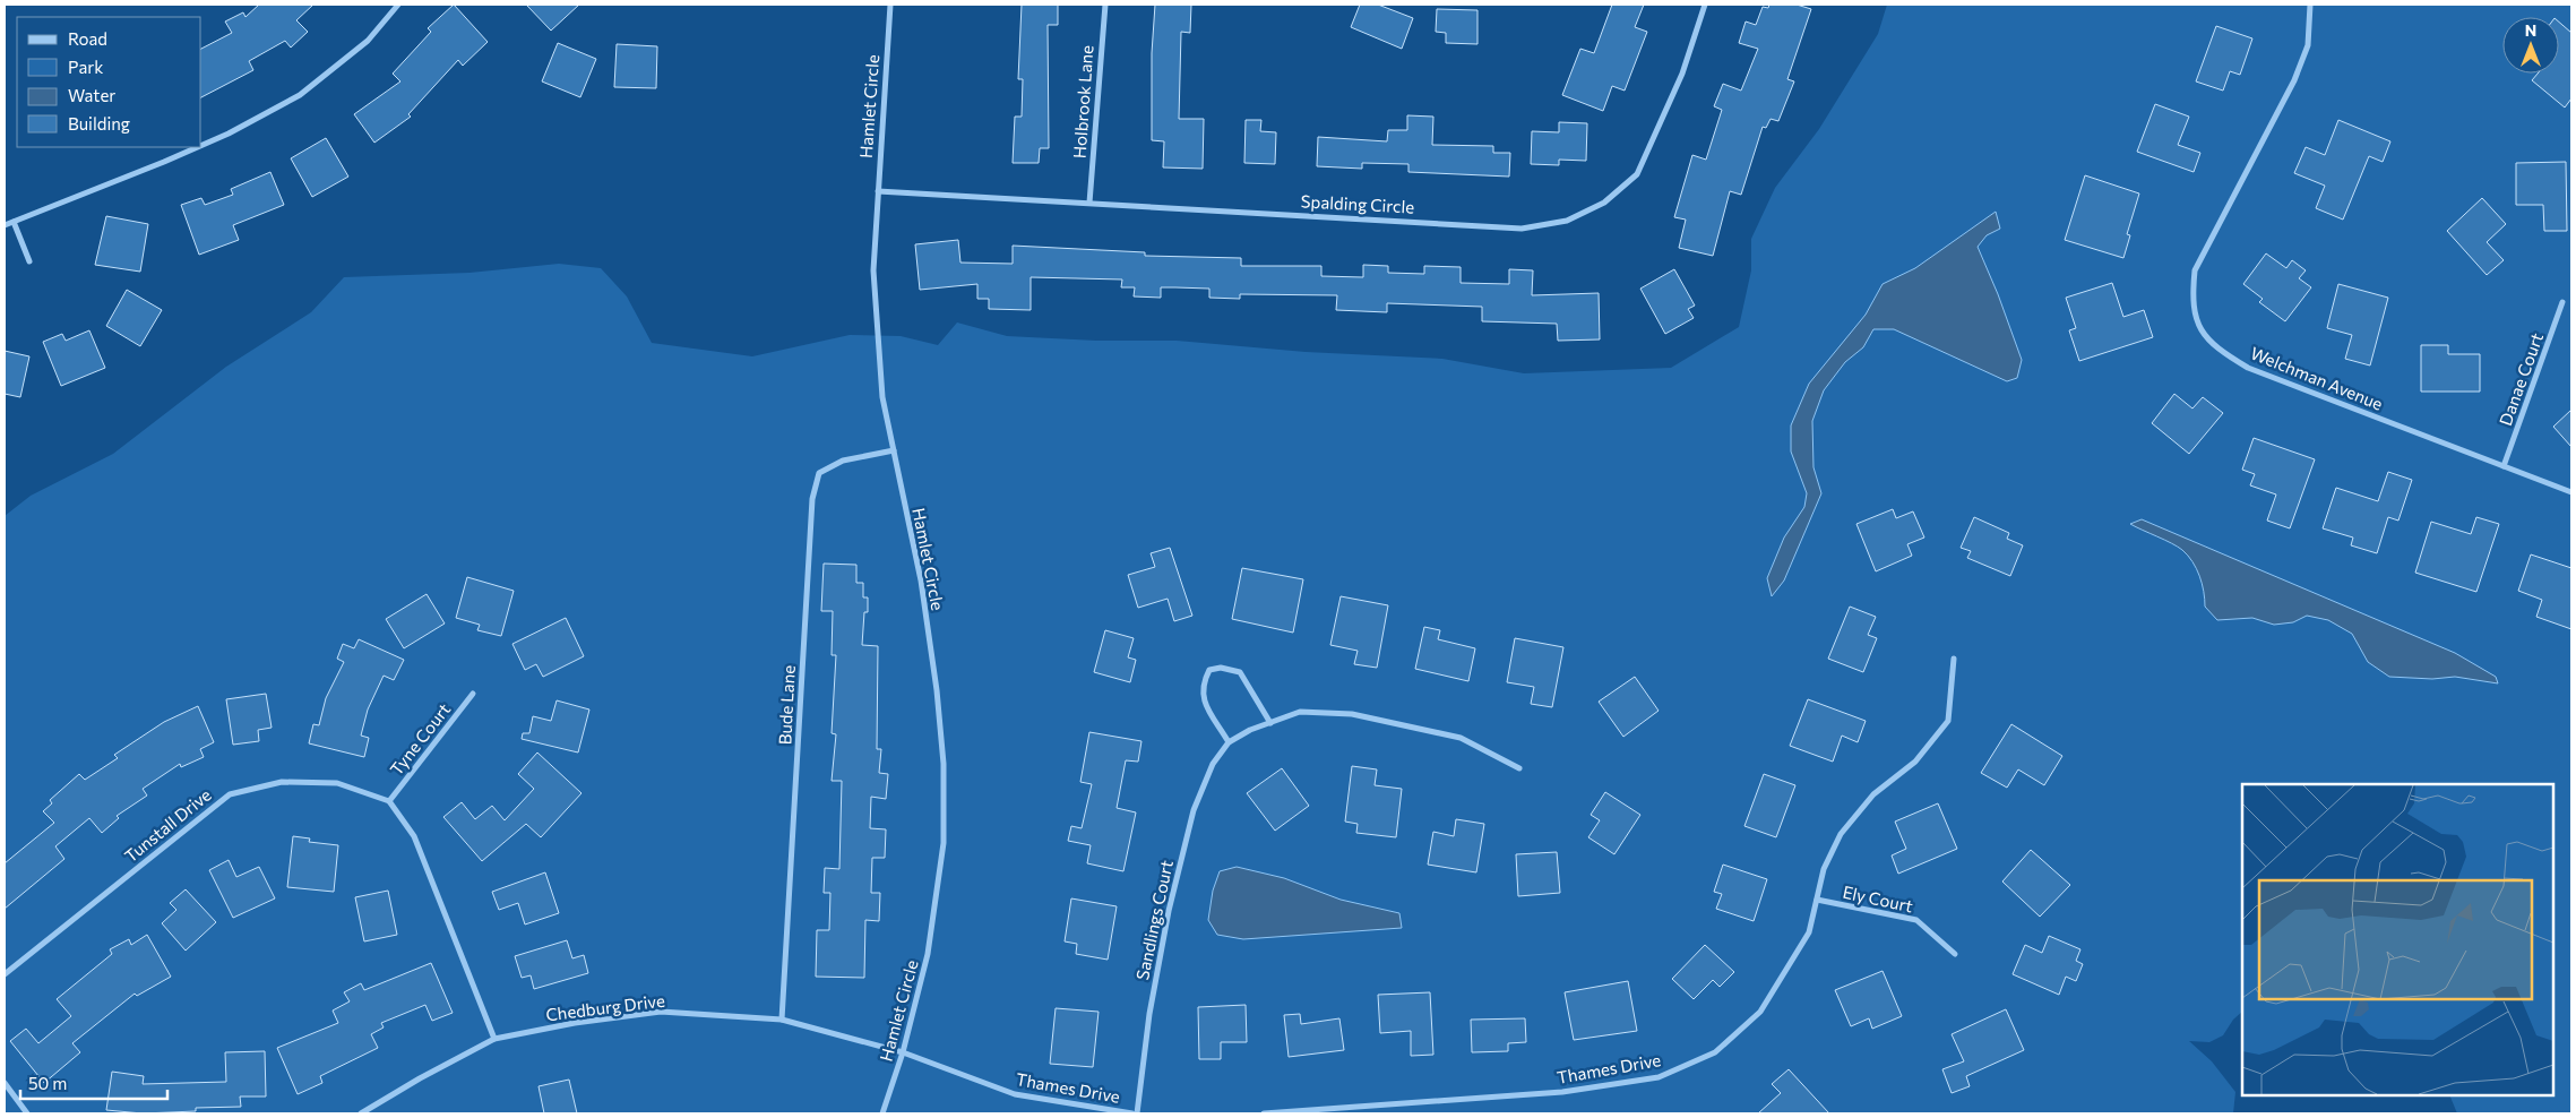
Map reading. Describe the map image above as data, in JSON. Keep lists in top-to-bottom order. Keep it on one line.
{"streets":{"street":["Holbrook Lane","Hamlet Circle","Spalding Circle","Welchman Avenue","Danae Court","Bude Lane","Tyne Court","Tunstall Drive","Ely Court","Sandlings Court","Chedburg Drive","Thames Drive"]},"crossings":[["Holbrook Lane","Spalding Circle"],["Hamlet Circle","Spalding Circle"],["Hamlet Circle","Bude Lane"],["Hamlet Circle","Chedburg Drive"],["Hamlet Circle","Thames Drive"],["Welchman Avenue","Danae Court"],["Bude Lane","Chedburg Drive"],["Tyne Court","Tunstall Drive"],["Ely Court","Thames Drive"],["Chedburg Drive","Thames Drive"]],"legend":["Road","Park","Water","Building"],"scale_bar":"50 m","north":"top"}
